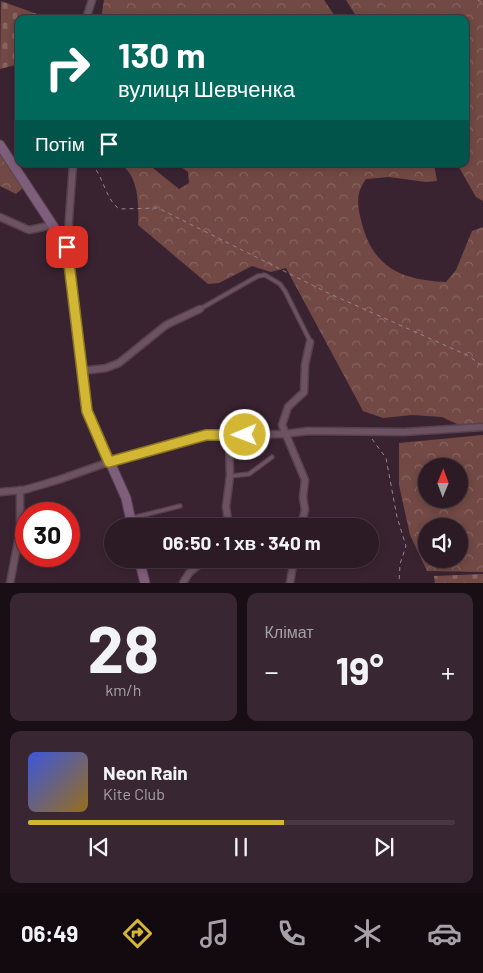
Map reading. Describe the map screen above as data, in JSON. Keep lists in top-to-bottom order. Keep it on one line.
{"north":"top","page":{"turn":["130 m","вулиця Шевченка"],"then":"Потім","limit":"30","trip":"06:50 · 1 хв · 340 m","tile":[["28","km/h"],"Клімат"],"heat":["−","19°","+"],"song":["Neon Rain","Kite Club"],"tabs":"06:49"}}
